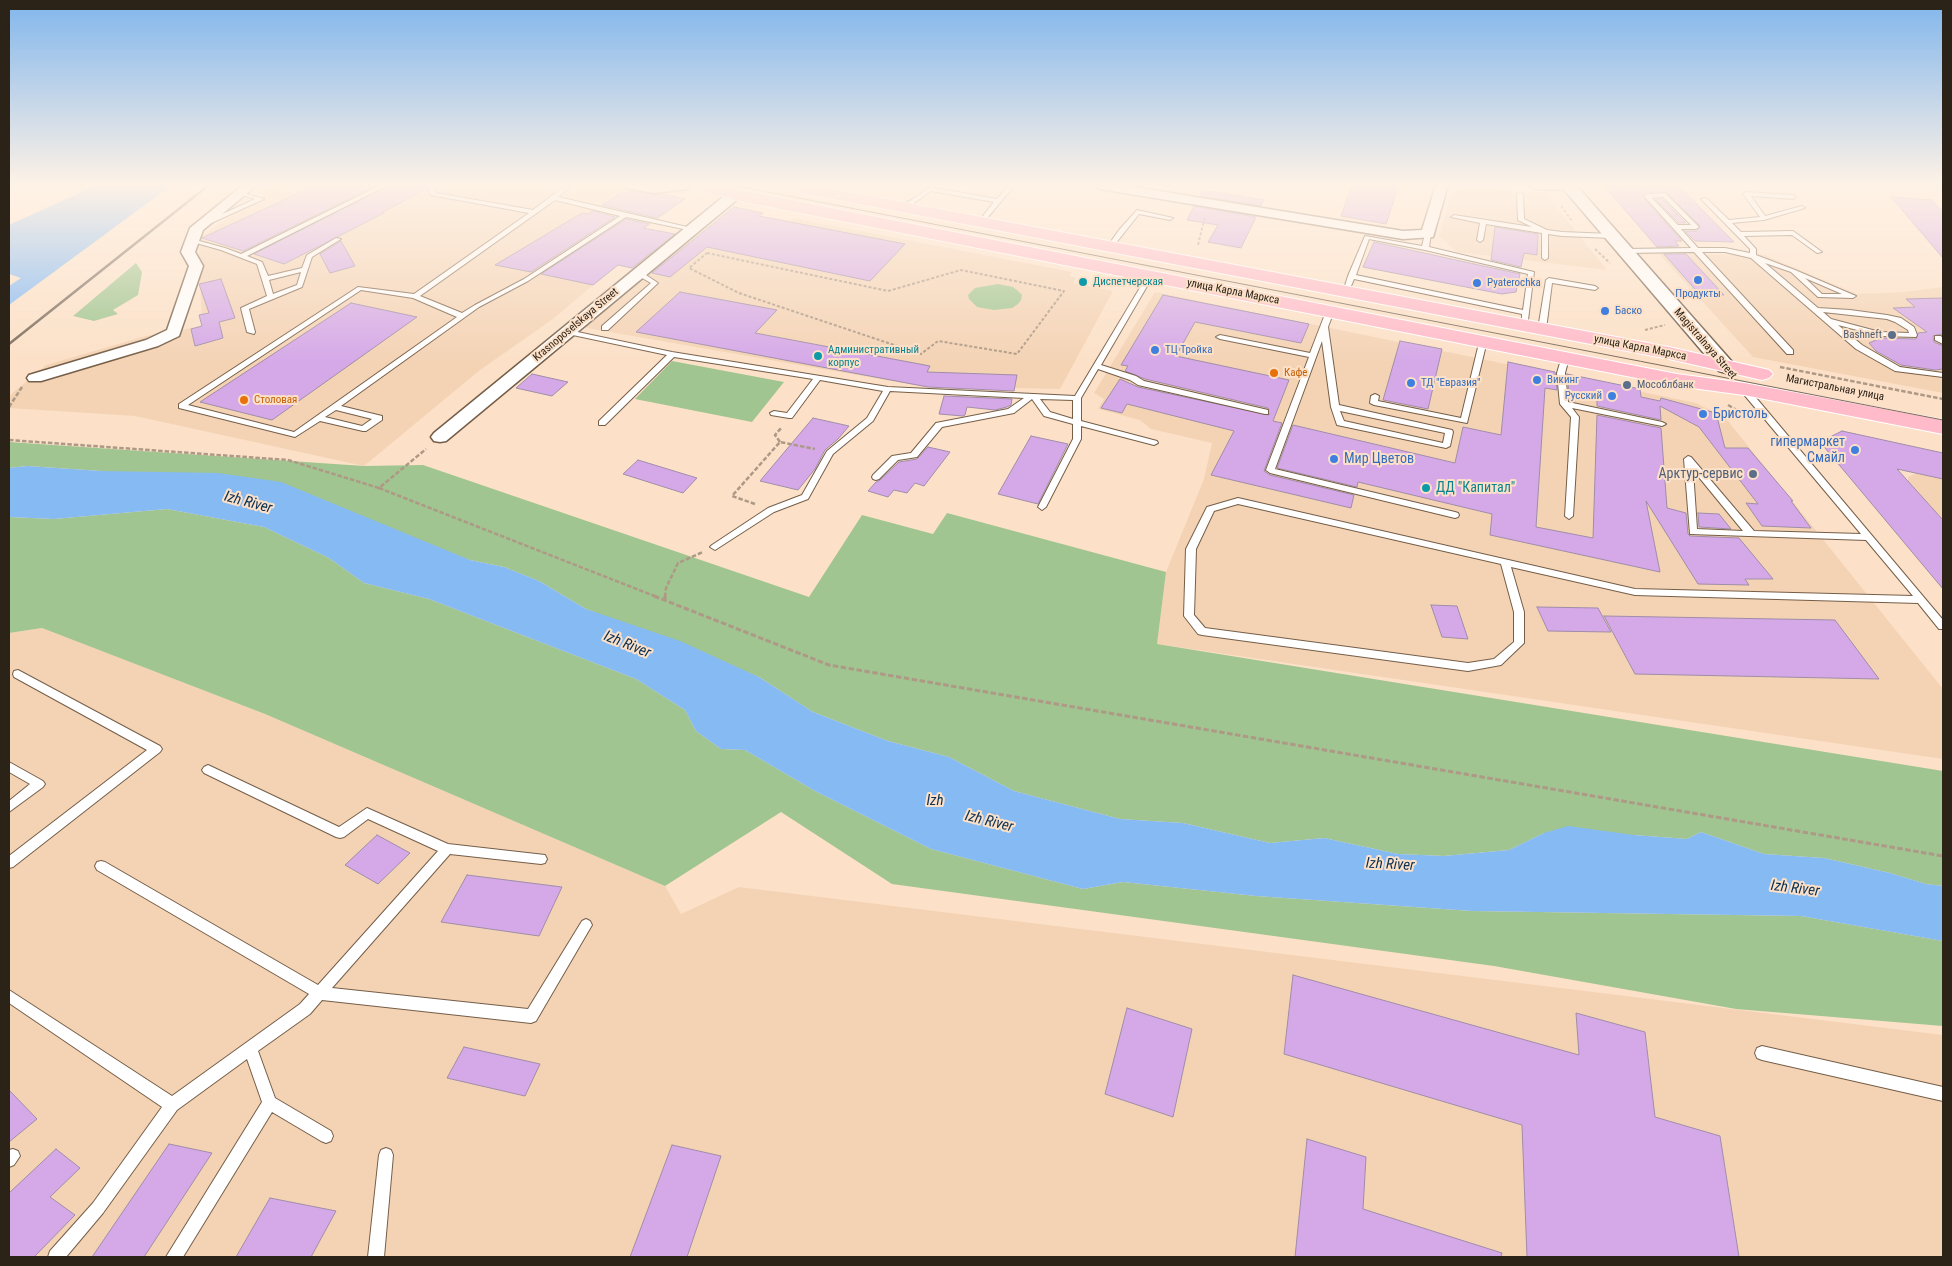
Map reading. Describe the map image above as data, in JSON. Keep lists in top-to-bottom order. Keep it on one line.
{"streets":{"main road":["улица Карла Маркса","Magistralnaya Street","Магистральная улица"],"street":["Krasnoposelskaya Street"]},"crossings":[["улица Карла Маркса","Magistralnaya Street"],["улица Карла Маркса","Магистральная улица"],["Magistralnaya Street","Магистральная улица"]],"water":["Izh River","Izh"],"places":["Продукты","Диспетчерская","Pyaterochka","Баско","Bashneft","ТЦ Тройка","Административный корпус","Кафе","Викинг","ТД \"Евразия\"","Мособлбанк","Русский","Столовая","Бристоль","гипермаркет Смайл","Мир Цветов","Арктур-сервис","ДД \"Капитал\""]}
